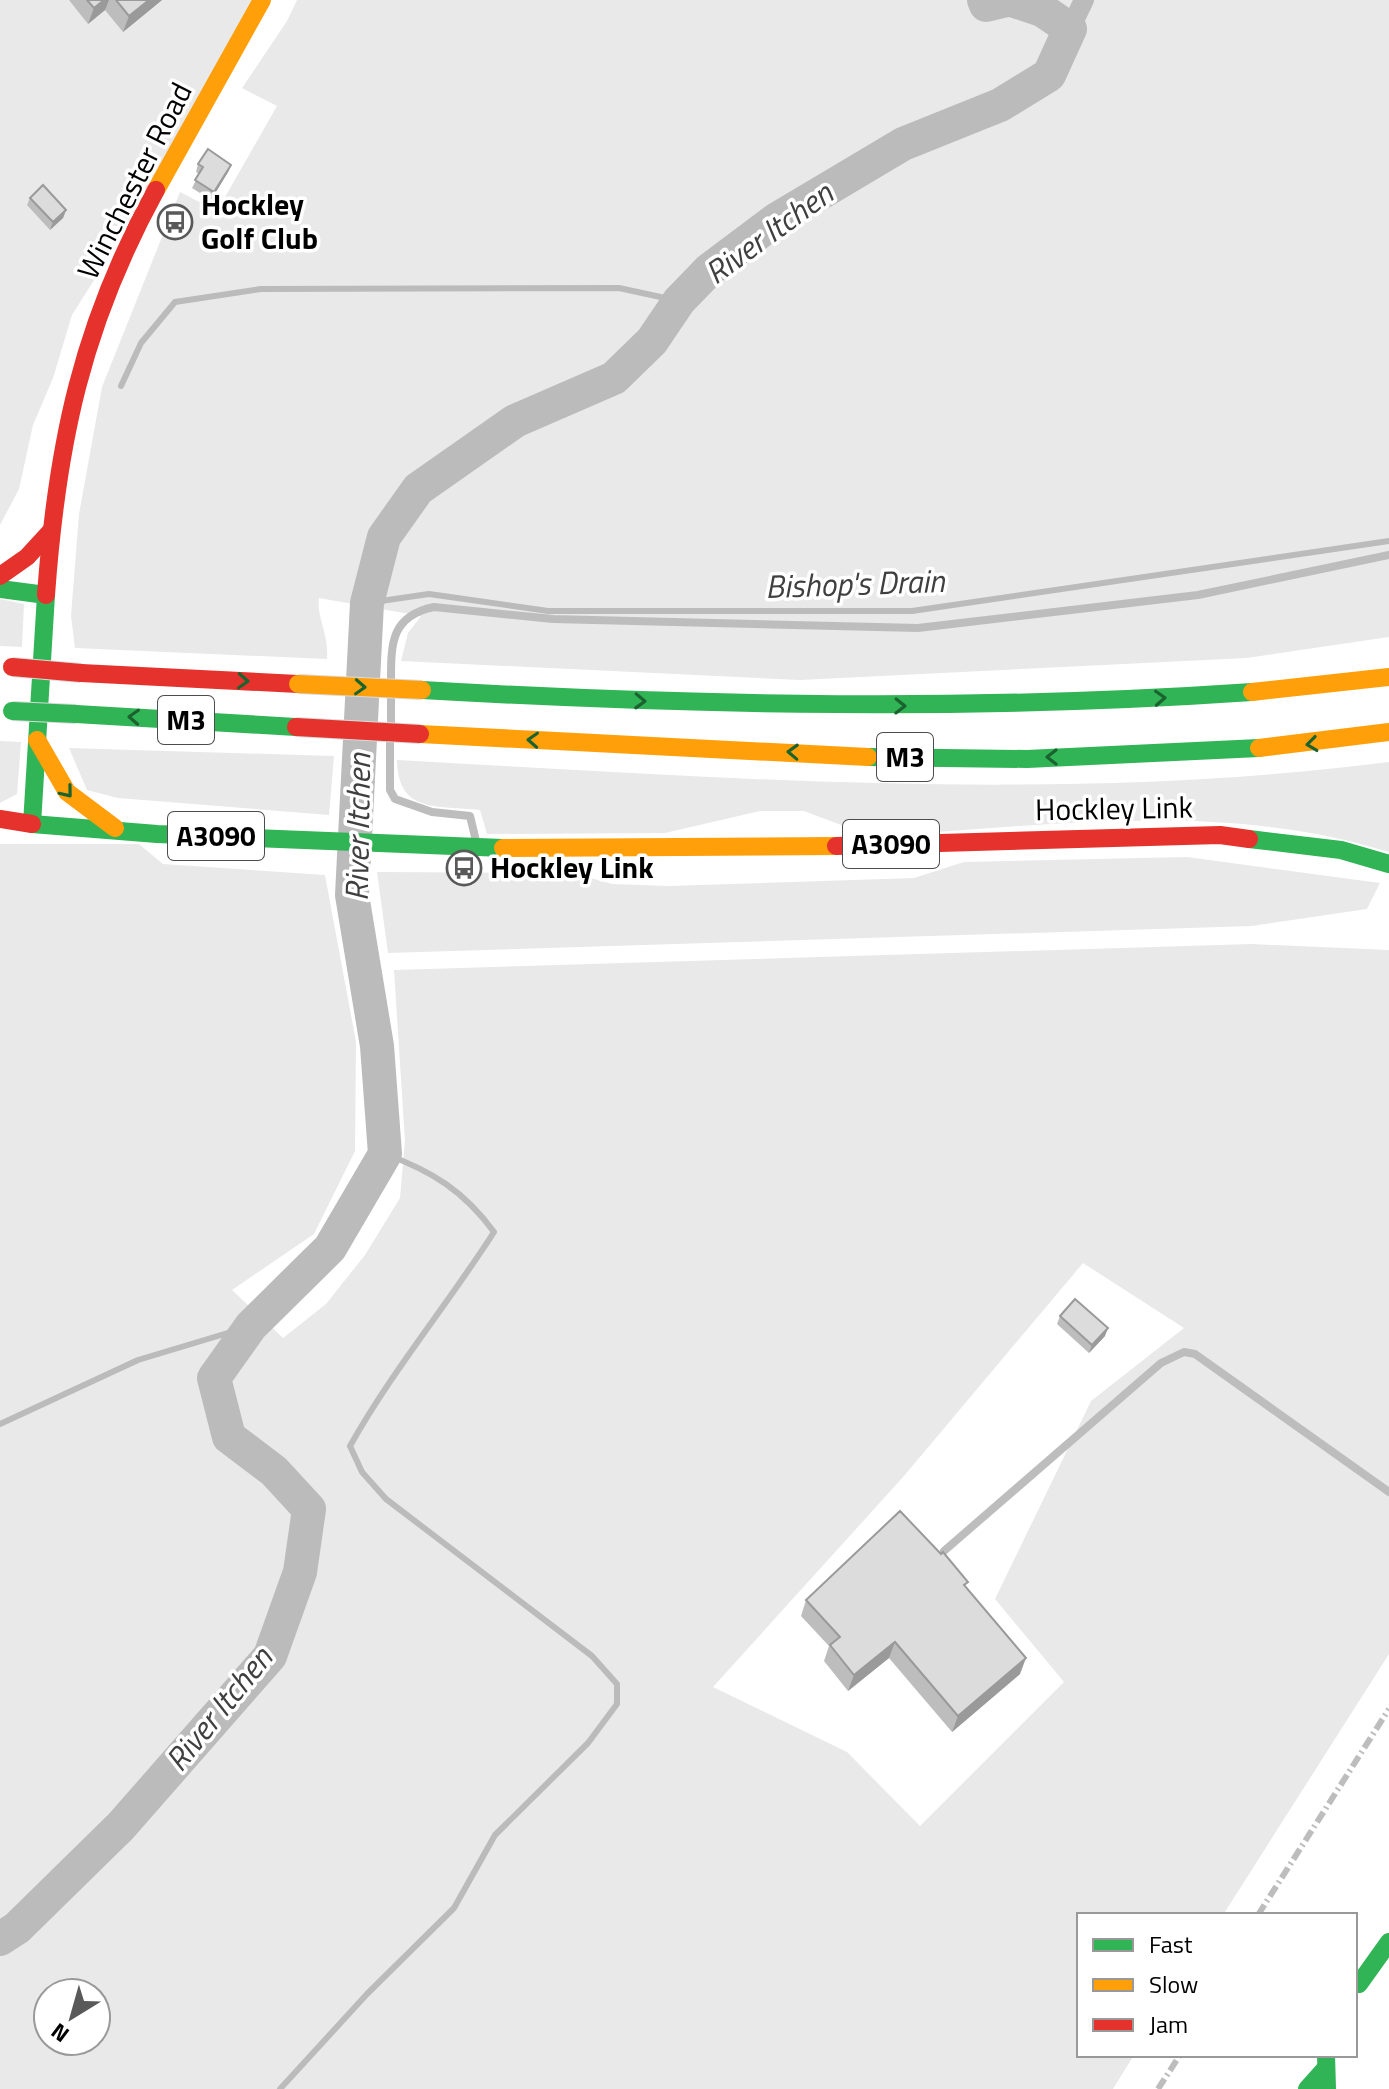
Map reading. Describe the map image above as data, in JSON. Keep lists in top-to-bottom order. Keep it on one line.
{"streets":{"main road":["Winchester Road","M3","Hockley Link","A3090"]},"crossings":[["Winchester Road","Hockley Link"]],"water":["River Itchen","Bishop's Drain"],"places":{"bus stop":["Hockley Golf Club","Hockley Link"]},"legend":["Fast","Slow","Jam"],"north":"bottom left"}
